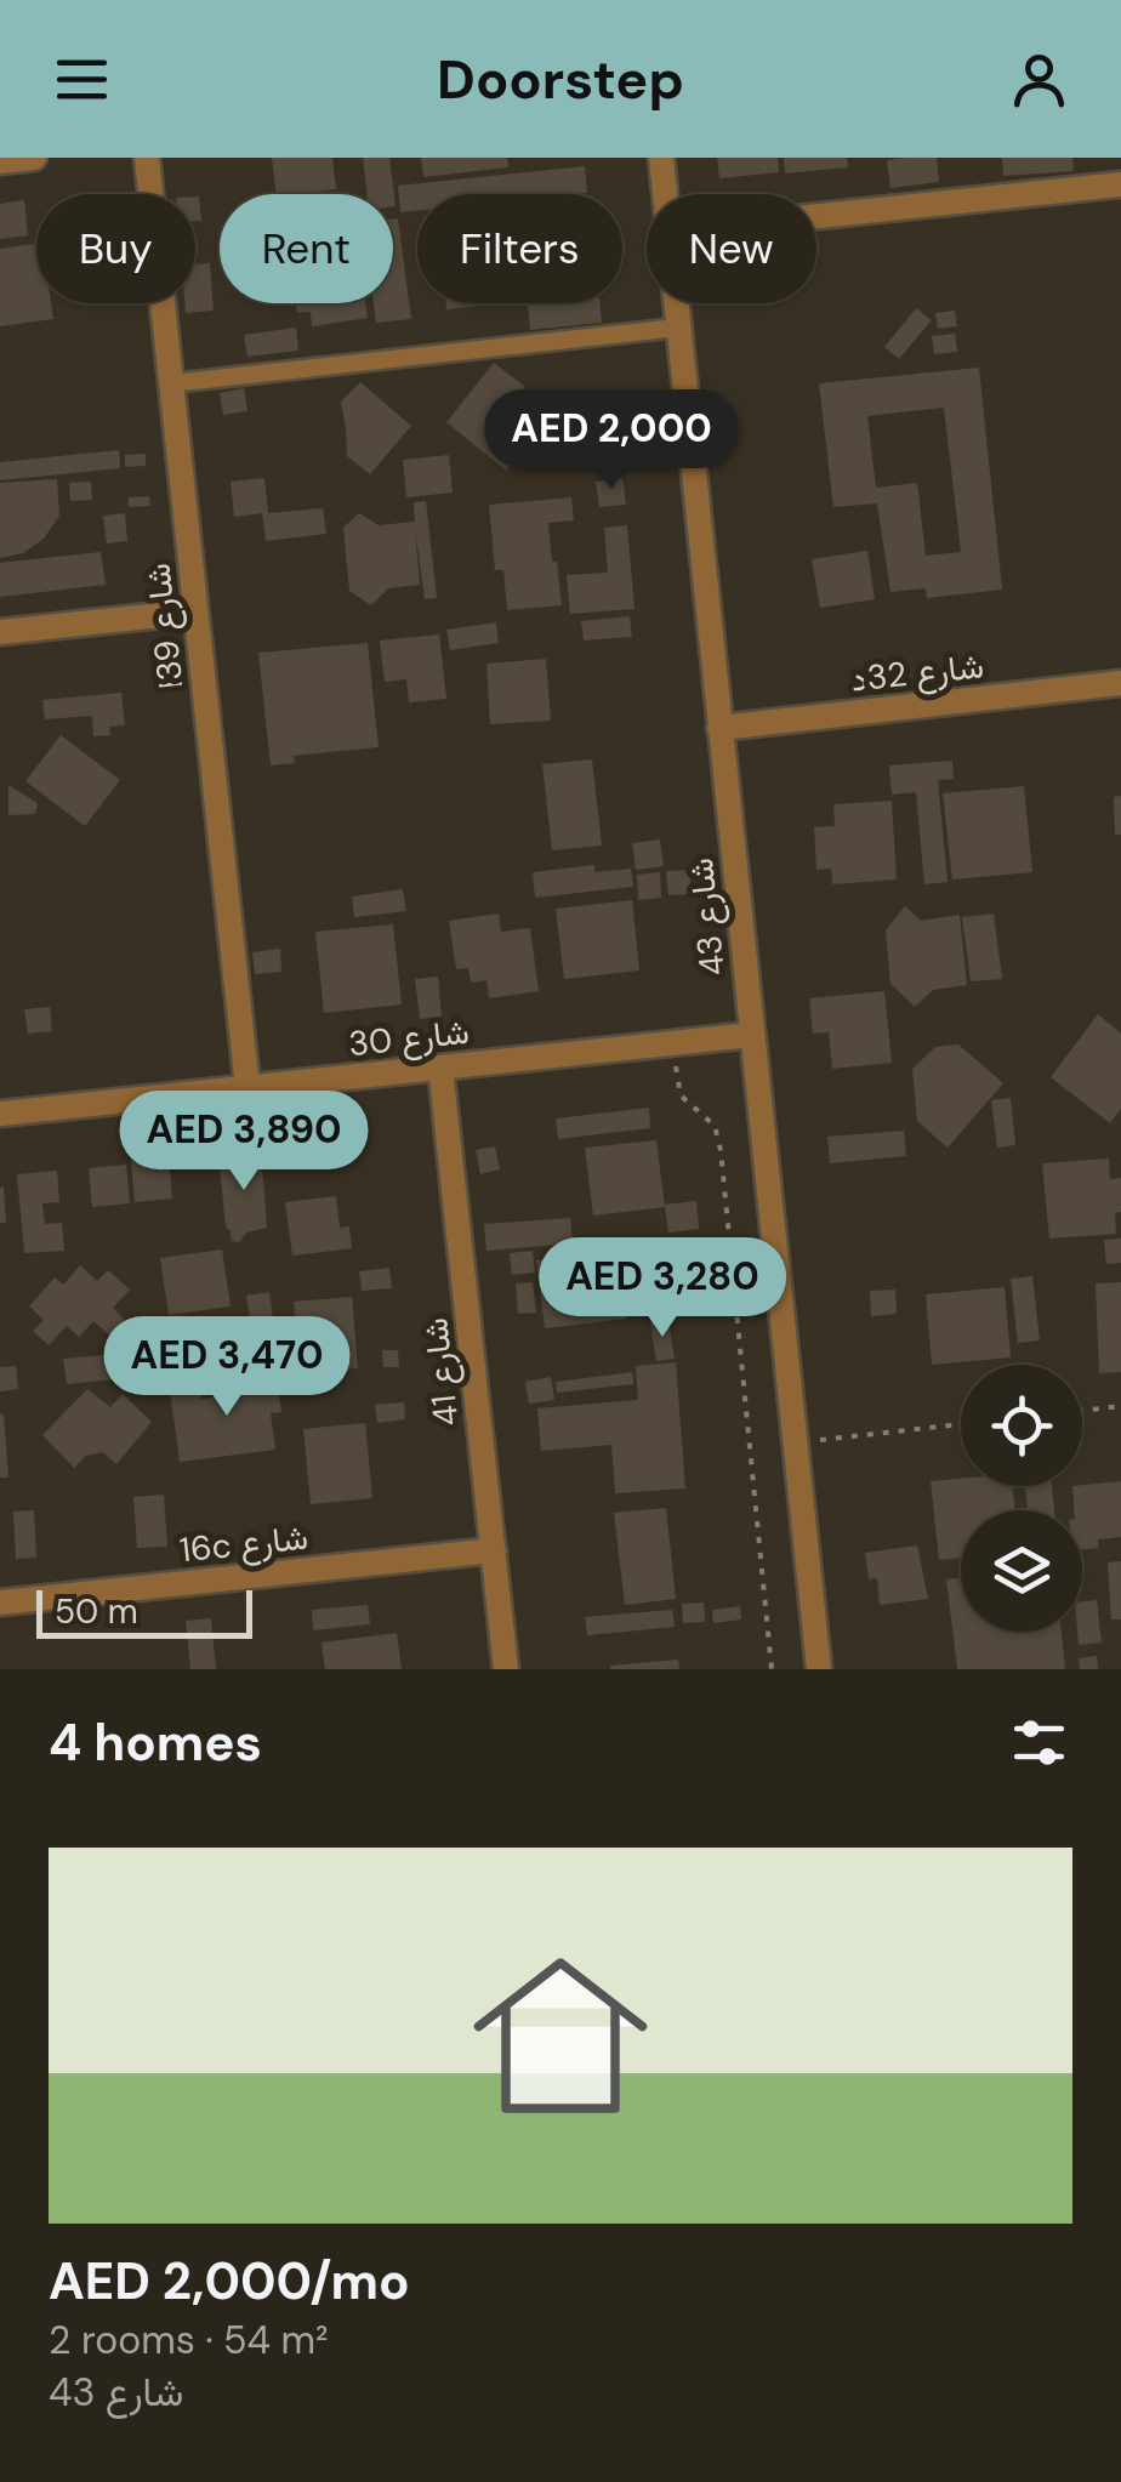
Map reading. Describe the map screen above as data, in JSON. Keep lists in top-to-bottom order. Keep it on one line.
{"streets":{"street":["شارع 39ا","شارع 32د","شارع 43","شارع 30","شارع 41","16c شارع"]},"crossings":[["شارع 39ا","شارع 30"],["شارع 32د","شارع 43"],["شارع 43","شارع 30"],["شارع 30","شارع 41"],["شارع 41","16c شارع"]],"scale_bar":"50 m","page":{"header":"Doorstep","chip":["Buy","Rent","Filters","New"],"price":["AED 2,000","AED 3,890","AED 3,280","AED 3,470"],"scale":"50 m","heading":"4 homes","list":[{"name":"AED 2,000/mo","note":"2 rooms · 54 m² · شارع 43"}]}}
